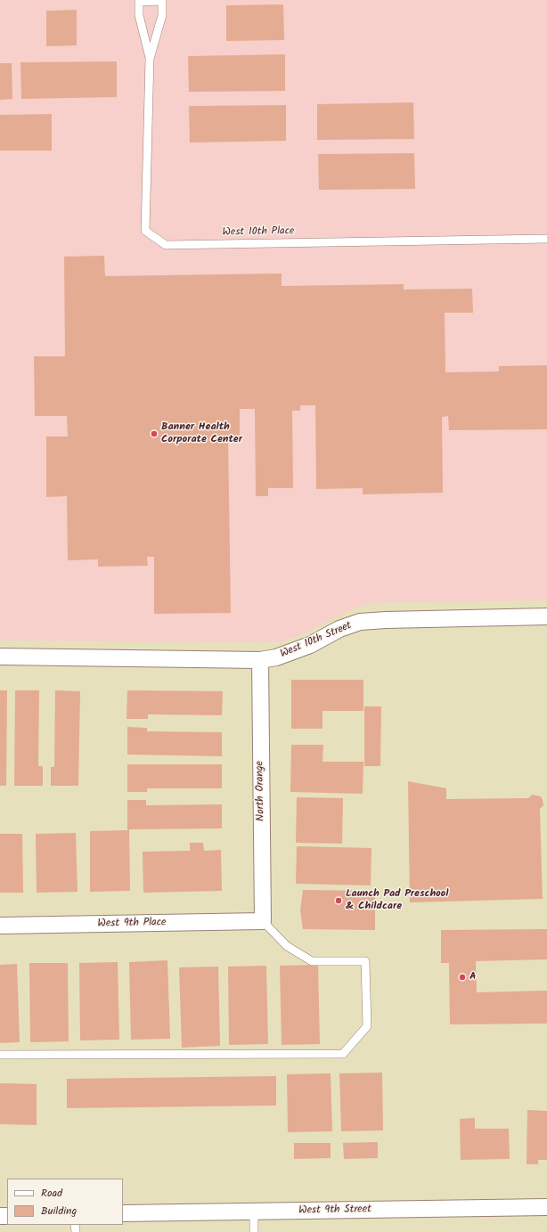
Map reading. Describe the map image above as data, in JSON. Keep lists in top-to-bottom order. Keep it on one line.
{"streets":{"street":["West 10th Street","North Orange","West 9th Place","West 9th Street"],"lane":["West 10th Place"]},"crossings":[["West 10th Street","North Orange"],["North Orange","West 9th Place"]],"places":["Banner Health Corporate Center","Launch Pad Preschool & Childcare","A"],"legend":["Road","Building"]}
